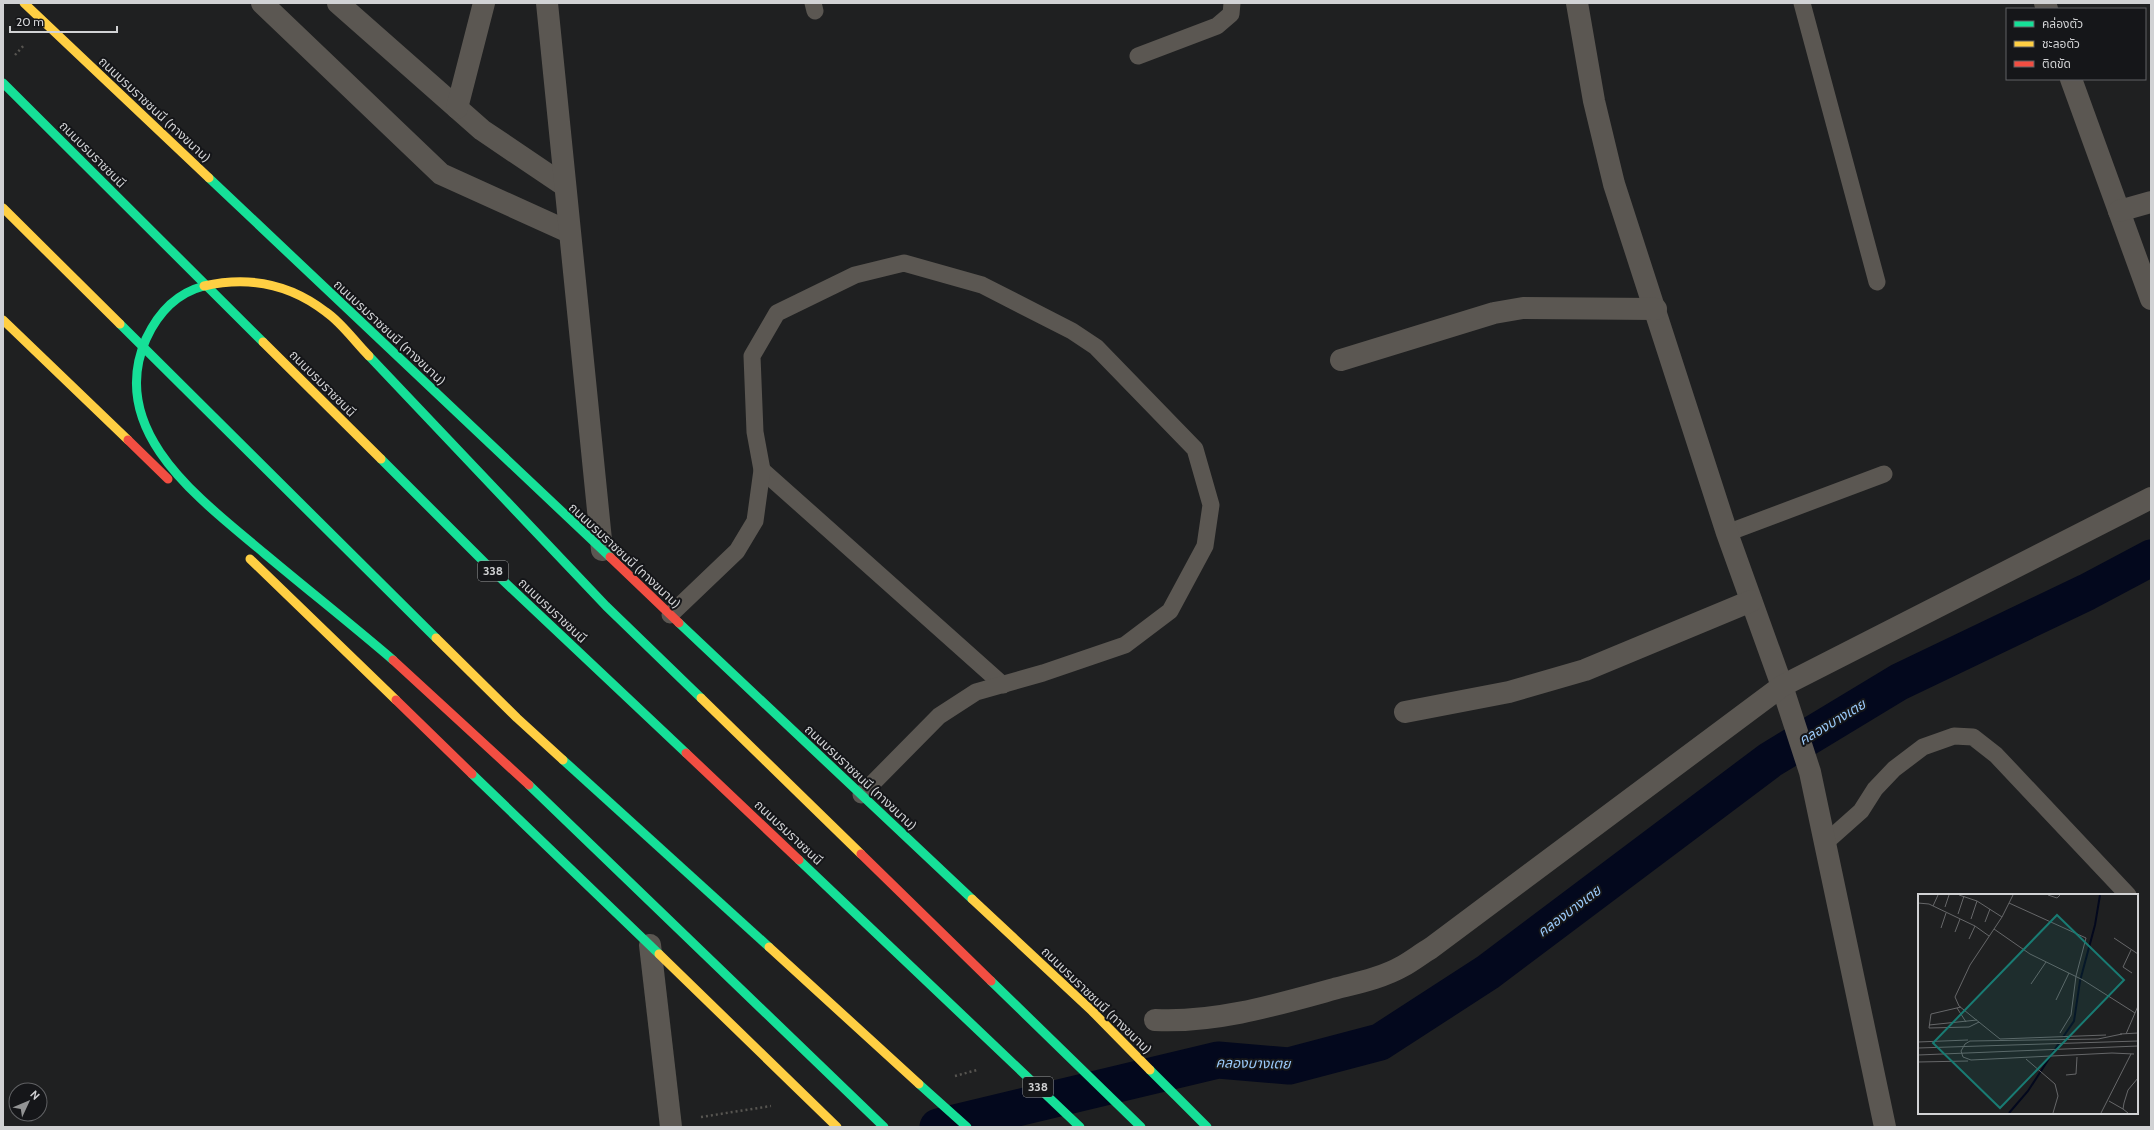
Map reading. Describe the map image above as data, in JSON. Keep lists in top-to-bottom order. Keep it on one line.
{"streets":{"main road":["ถนนบรมราชชนนี (ทางขนาน)","ถนนบรมราชชนนี","338"]},"water":["คลองบางเตย"],"legend":["คล่องตัว","ชะลอตัว","ติดขัด"],"scale_bar":"20 m","north":"top right"}
